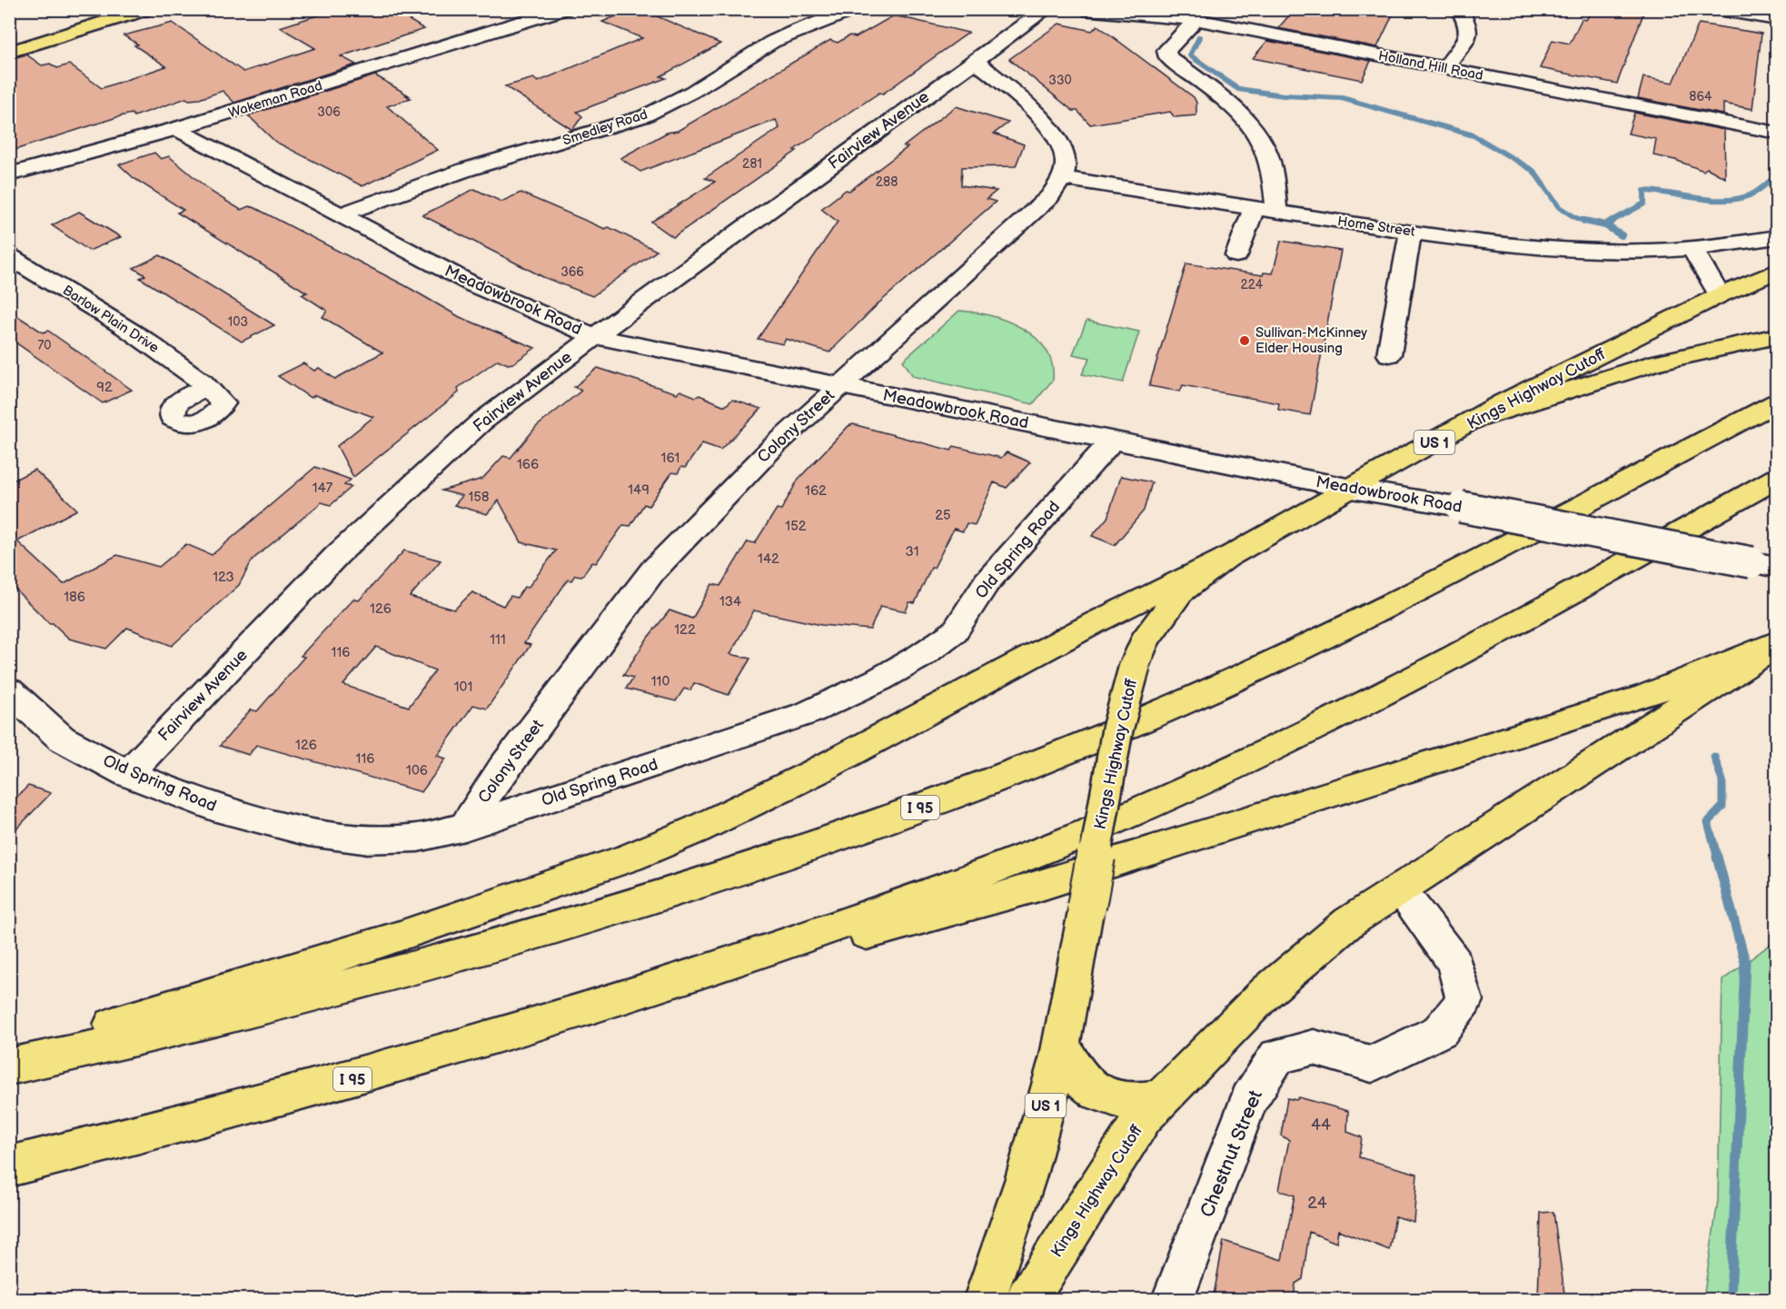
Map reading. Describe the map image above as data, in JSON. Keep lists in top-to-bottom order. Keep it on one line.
{"streets":{"main road":["Kings Highway Cutoff","US 1","I 95"],"street":["Holland Hill Road","Wakeman Road","Smedley Road","Fairview Avenue","Home Street","Meadowbrook Road","Barlow Plain Drive","Colony Street","Old Spring Road","Chestnut Street"]},"crossings":[["Wakeman Road","Meadowbrook Road"],["Smedley Road","Meadowbrook Road"],["Fairview Avenue","Meadowbrook Road"],["Fairview Avenue","Old Spring Road"],["Home Street","Colony Street"],["Meadowbrook Road","Kings Highway Cutoff"],["Meadowbrook Road","Colony Street"],["Meadowbrook Road","Old Spring Road"],["Kings Highway Cutoff","Chestnut Street"],["Colony Street","Old Spring Road"]],"places":["Sullivan-McKinney Elder Housing"],"house_numbers":["330","864","306","281","288","366","224","103","70","92","161","166","147","149","162","158","25","152","31","142","123","186","134","126","122","111","116","110","101","126","116","106","44","24"]}
